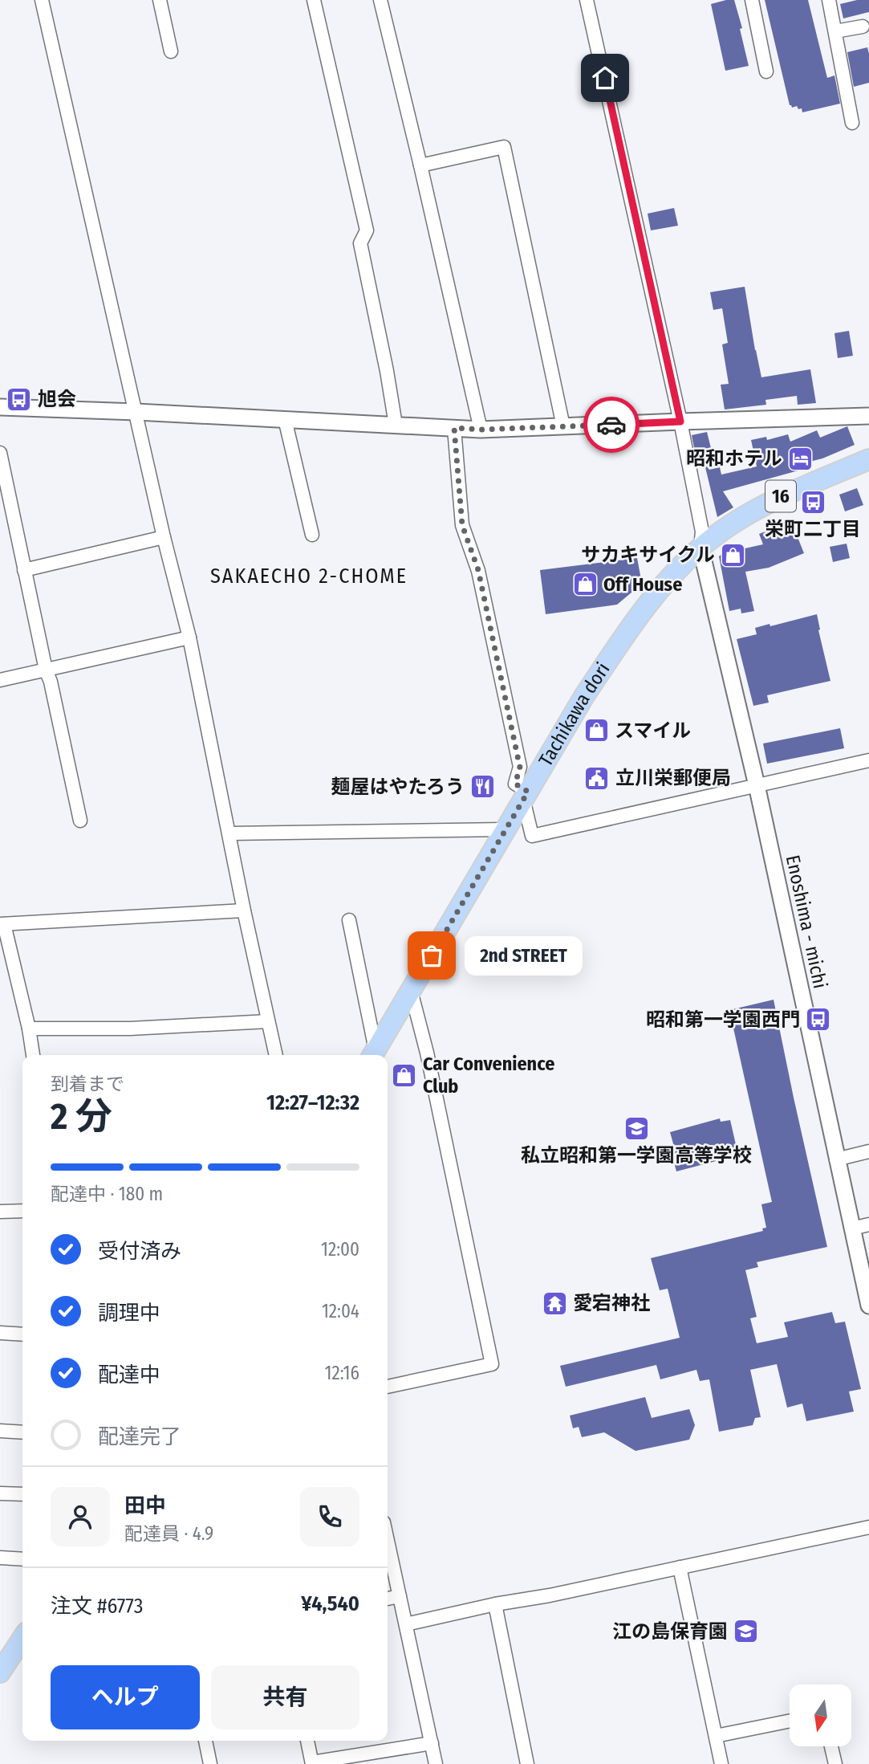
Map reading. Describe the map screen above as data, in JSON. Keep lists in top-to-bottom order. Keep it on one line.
{"streets":{"main road":["16","Tachikawa dori"],"street":["Enoshima - michi"]},"crossings":[["Tachikawa dori","Enoshima - michi"]],"districts":["SAKAECHO 2-CHOME"],"places":{"bus stop":["旭会","栄町二丁目","昭和第一学園西門"],"hotel":["昭和ホテル"],"shop":["サカキサイクル","Off House","スマイル","Car Convenience Club"],"public building":["立川栄郵便局"],"restaurant":["麺屋はやたろう"],"other":["2nd STREET"],"school or university":["私立昭和第一学園高等学校","江の島保育園"],"temple":["愛宕神社"]},"north":"bottom","page":{"bubble":"2nd STREET","heading":["2 分","到着まで","12:27–12:32"],"panel":["田中","配達員 · 4.9","注文 #6773","¥4,540"],"bar":"配達中 · 180 m","list":[["受付済み","12:00"],["調理中","12:04"],["配達中","12:16"],"配達完了"],"buttons":["ヘルプ","共有"]}}
